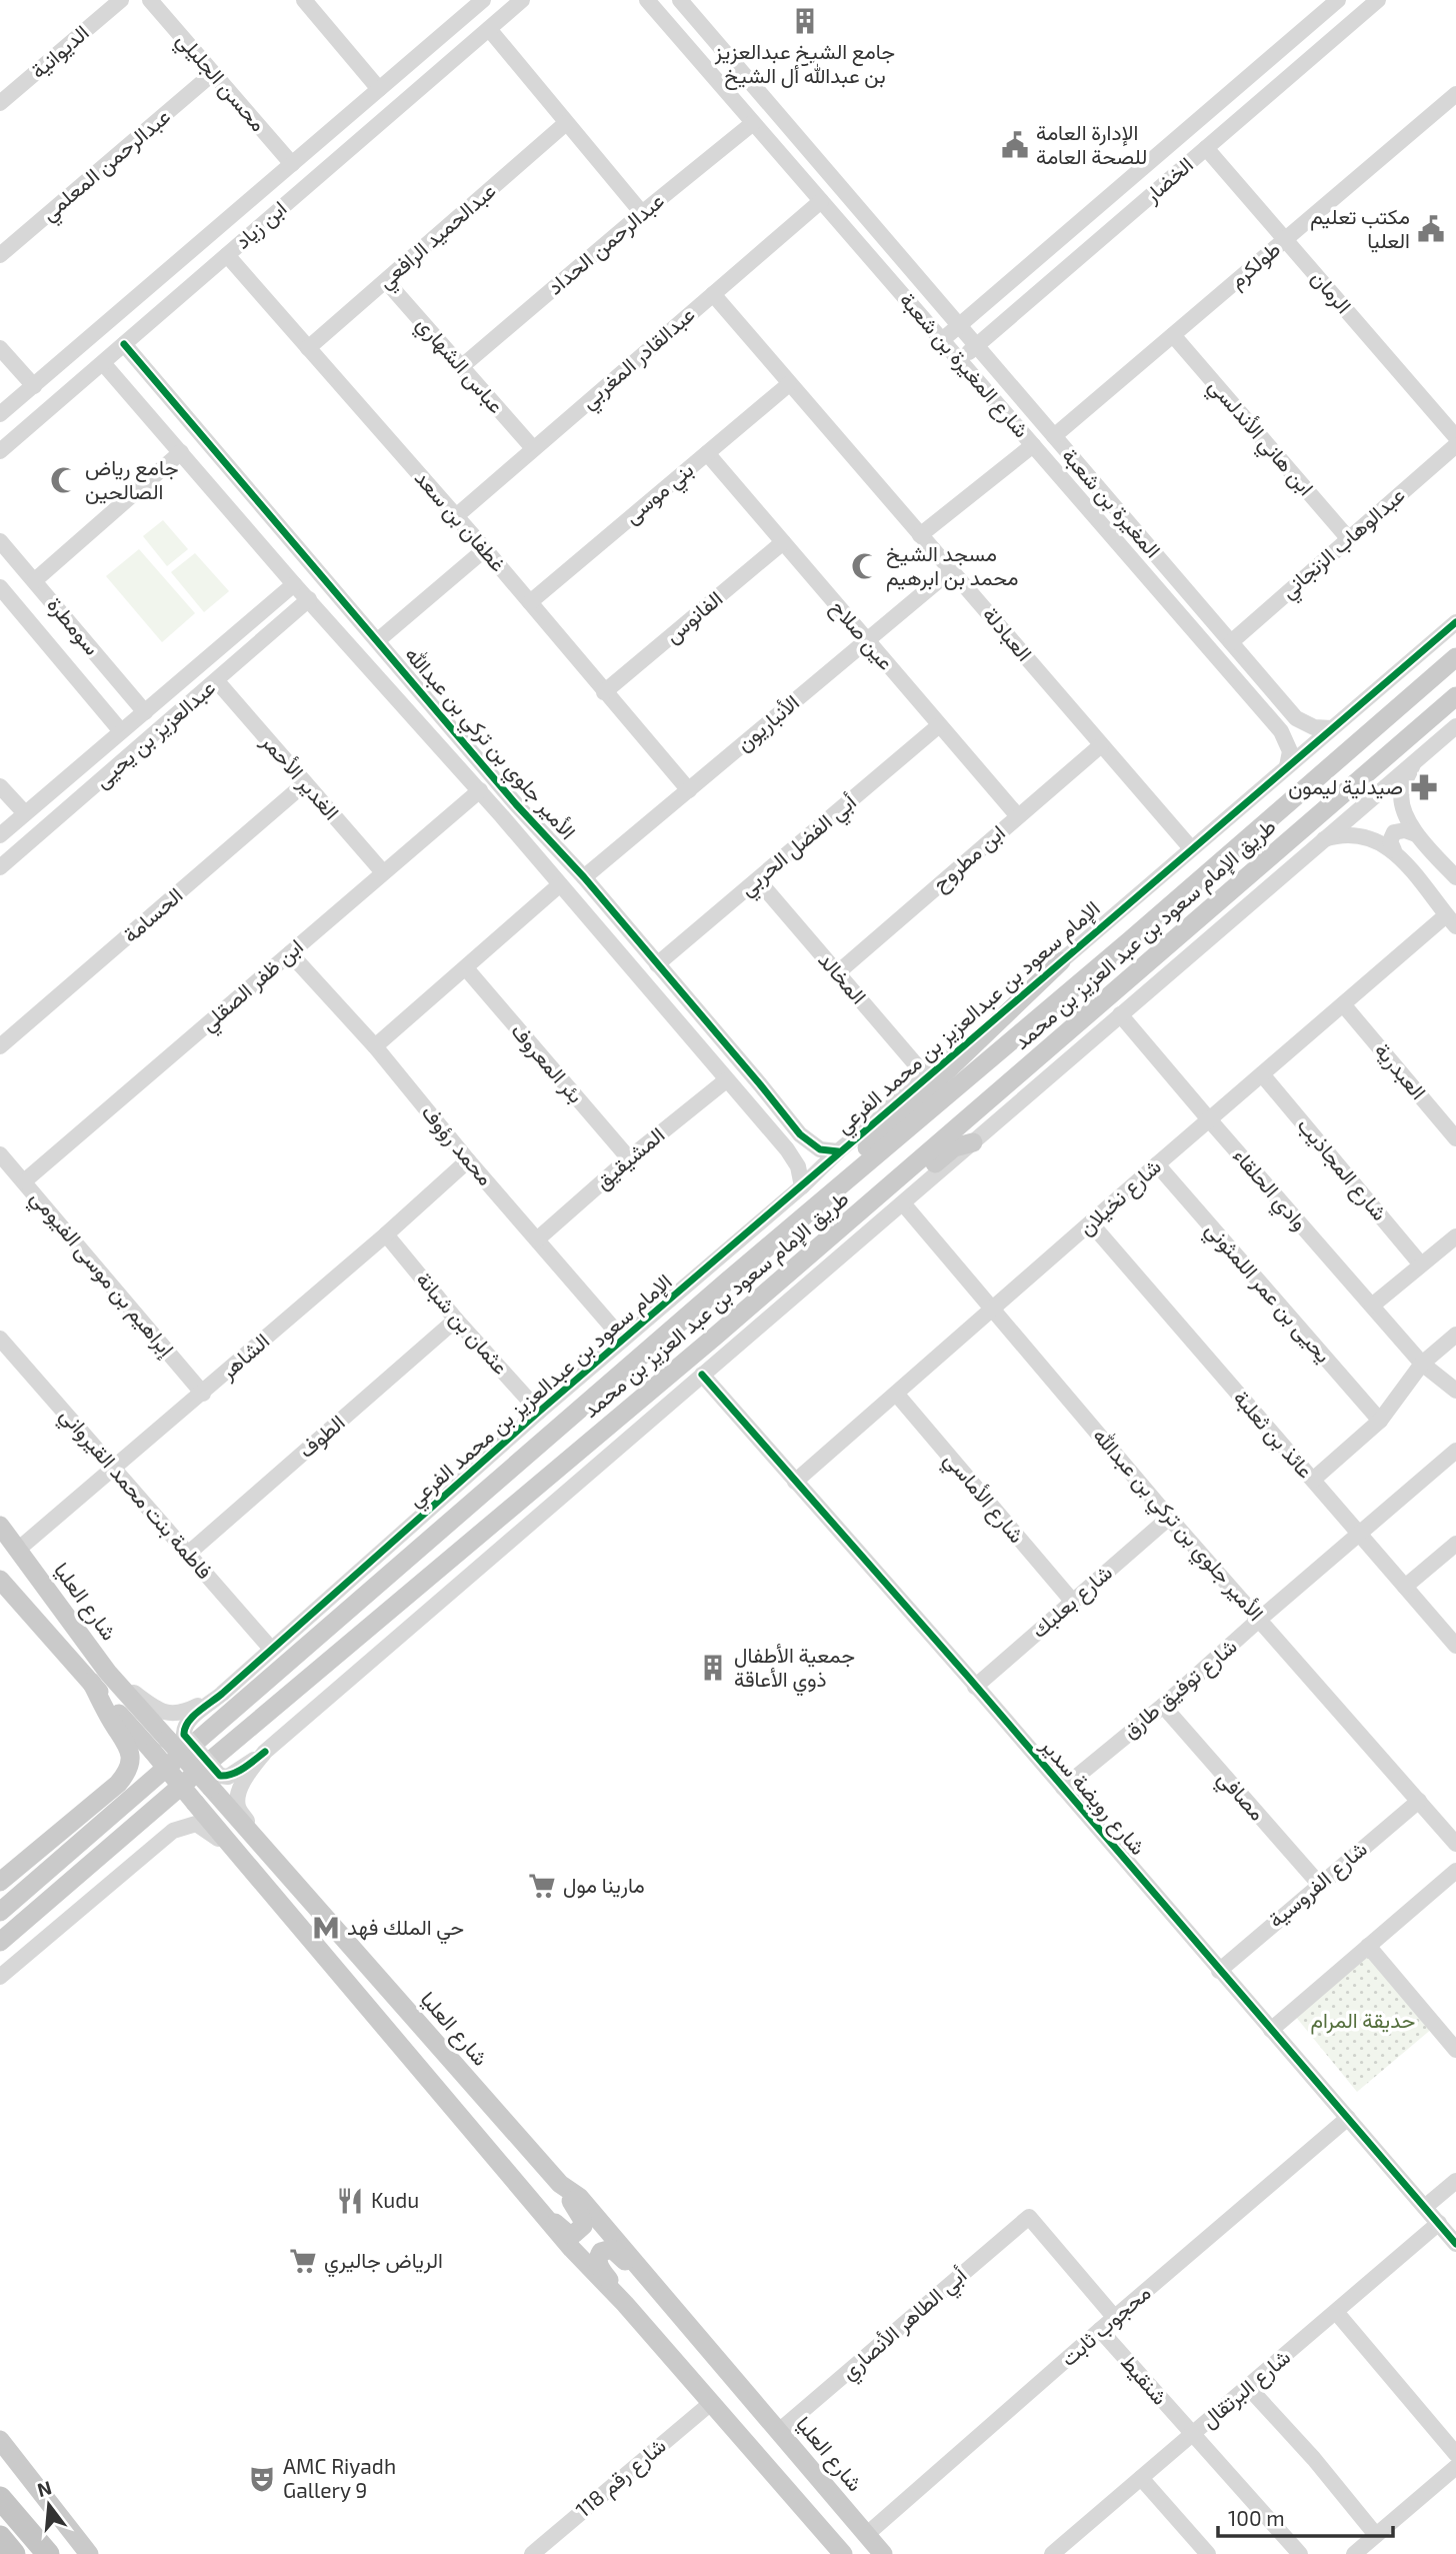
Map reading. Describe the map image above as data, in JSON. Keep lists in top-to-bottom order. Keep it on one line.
{"streets":{"main road":["طريق الإمام سعود بن عبد العزيز بن محمد","شارع العليا"],"street":["الديوانية","محسن الجليلي","عبدالرحمن المعلمي","الخضار","ابن زياد","عبدالحميد الرافعي","عبدالرحمن الحداد","طولكرم","الرمان","عبدالقادر المغربي","عباس الشهاري","شارع المغيرة بن شعبة","ابن هاني الأندلسي","بني موسى","المغيرة بن شعبة","غطفان بن سعد","عبدالوهاب الزنجاني","الفانوس","سومطرة","العبادلة","عين صلاح","الأنباريون","عبدالعزيز بن يحيى","الأمير جلوي بن تركي بن عبدالله","الغدير الأحمر","أبي الفضل الحربي","ابن مطروح","الحسامة","المخالد","ابن ظفر الصقلي","الإمام سعود بن عبدالعزيز بن محمد الفرعي","بئر المعروف","العبدرية","محمد رؤوف","المشيقيق","شارع المجاذيب","وادي الحلقاء","شارع نخيلان","إبراهيم بن موسى الفيومي","يحيى بن عمر اللمثوني","عثمان بن شبانة","الشاهر","عائذ بن ثعلبة","الطوف","فاطمة بنت محمد القيرواني","شارع الأماسي","شارع بعلبك","شارع توفيق طارق","مصافي","شارع رويضة سدير","شارع الفروسية","أبي الطاهر الأنصاري","محجوب ثابت","شنقيط","شارع البرتقال","شارع رقم 118"]},"crossings":[["محسن الجليلي","عبدالرحمن المعلمي"],["محسن الجليلي","ابن زياد"],["الخضار","الرمان"],["الخضار","شارع المغيرة بن شعبة"],["الخضار","المغيرة بن شعبة"],["ابن زياد","غطفان بن سعد"],["ابن زياد","الأمير جلوي بن تركي بن عبدالله"],["عبدالحميد الرافعي","عباس الشهاري"],["عبدالحميد الرافعي","غطفان بن سعد"],["عبدالرحمن الحداد","عباس الشهاري"],["عبدالرحمن الحداد","شارع المغيرة بن شعبة"],["طولكرم","الرمان"],["طولكرم","ابن هاني الأندلسي"],["طولكرم","المغيرة بن شعبة"],["عبدالقادر المغربي","عباس الشهاري"],["عبدالقادر المغربي","شارع المغيرة بن شعبة"],["عبدالقادر المغربي","غطفان بن سعد"],["عبدالقادر المغربي","العبادلة"],["ابن هاني الأندلسي","عبدالوهاب الزنجاني"],["بني موسى","غطفان بن سعد"],["بني موسى","العبادلة"],["بني موسى","عين صلاح"],["المغيرة بن شعبة","عبدالوهاب الزنجاني"],["غطفان بن سعد","الفانوس"],["غطفان بن سعد","الأنباريون"],["الفانوس","عين صلاح"],["سومطرة","عبدالعزيز بن يحيى"],["العبادلة","الأنباريون"],["العبادلة","ابن مطروح"],["العبادلة","الإمام سعود بن عبدالعزيز بن محمد الفرعي"],["عين صلاح","الأنباريون"],["عين صلاح","أبي الفضل الحربي"],["عين صلاح","ابن مطروح"],["الأنباريون","الأمير جلوي بن تركي بن عبدالله"],["عبدالعزيز بن يحيى","الأمير جلوي بن تركي بن عبدالله"],["عبدالعزيز بن يحيى","الغدير الأحمر"],["الأمير جلوي بن تركي بن عبدالله","أبي الفضل الحربي"],["الأمير جلوي بن تركي بن عبدالله","ابن ظفر الصقلي"],["الأمير جلوي بن تركي بن عبدالله","الإمام سعود بن عبدالعزيز بن محمد الفرعي"],["الأمير جلوي بن تركي بن عبدالله","المشيقيق"],["الأمير جلوي بن تركي بن عبدالله","شارع نخيلان"],["الأمير جلوي بن تركي بن عبدالله","شارع بعلبك"],["الأمير جلوي بن تركي بن عبدالله","شارع توفيق طارق"],["الأمير جلوي بن تركي بن عبدالله","شارع الفروسية"],["الغدير الأحمر","الحسامة"],["الغدير الأحمر","ابن ظفر الصقلي"],["أبي الفضل الحربي","المخالد"],["ابن مطروح","المخالد"],["المخالد","الإمام سعود بن عبدالعزيز بن محمد الفرعي"],["ابن ظفر الصقلي","محمد رؤوف"],["ابن ظفر الصقلي","إبراهيم بن موسى الفيومي"],["الإمام سعود بن عبدالعزيز بن محمد الفرعي","محمد رؤوف"],["الإمام سعود بن عبدالعزيز بن محمد الفرعي","عثمان بن شبانة"],["الإمام سعود بن عبدالعزيز بن محمد الفرعي","فاطمة بنت محمد القيرواني"],["بئر المعروف","المشيقيق"],["العبدرية","شارع نخيلان"],["محمد رؤوف","المشيقيق"],["محمد رؤوف","الشاهر"],["شارع المجاذيب","شارع نخيلان"],["وادي الحلقاء","شارع نخيلان"],["شارع نخيلان","يحيى بن عمر اللمثوني"],["شارع نخيلان","عائذ بن ثعلبة"],["شارع نخيلان","شارع الأماسي"],["شارع نخيلان","شارع رويضة سدير"],["إبراهيم بن موسى الفيومي","الشاهر"],["عثمان بن شبانة","الشاهر"],["عثمان بن شبانة","الطوف"],["الشاهر","فاطمة بنت محمد القيرواني"],["الشاهر","شارع العليا"],["عائذ بن ثعلبة","شارع توفيق طارق"],["الطوف","فاطمة بنت محمد القيرواني"],["شارع الأماسي","شارع بعلبك"],["شارع العليا","أبي الطاهر الأنصاري"],["شارع العليا","محجوب ثابت"],["شارع العليا","شارع رقم 118"],["شارع بعلبك","شارع رويضة سدير"],["شارع توفيق طارق","مصافي"],["شارع توفيق طارق","شارع رويضة سدير"],["مصافي","شارع الفروسية"],["شارع رويضة سدير","شارع الفروسية"],["شارع رويضة سدير","محجوب ثابت"],["شارع رويضة سدير","شارع البرتقال"],["أبي الطاهر الأنصاري","محجوب ثابت"],["محجوب ثابت","شنقيط"],["شنقيط","شارع البرتقال"]],"parks":["حديقة المرام"],"places":{"building":["جامع الشيخ عبدالعزيز بن عبدالله أل الشيخ","جمعية الأطفال ذوي الأعاقة"],"public building":["الإدارة العامة للصحة العامة","مكتب تعليم العليا"],"mosque":["جامع رياض الصالحين","مسجد الشيخ محمد بن ابرهيم"],"pharmacy":["صيدلية ليمون"],"supermarket":["مارينا مول","الرياض جاليري"],"metro station":["حي الملك فهد"],"restaurant":["Kudu"],"theatre":["AMC Riyadh Gallery 9"]},"scale_bar":"100 m","north":"top"}
